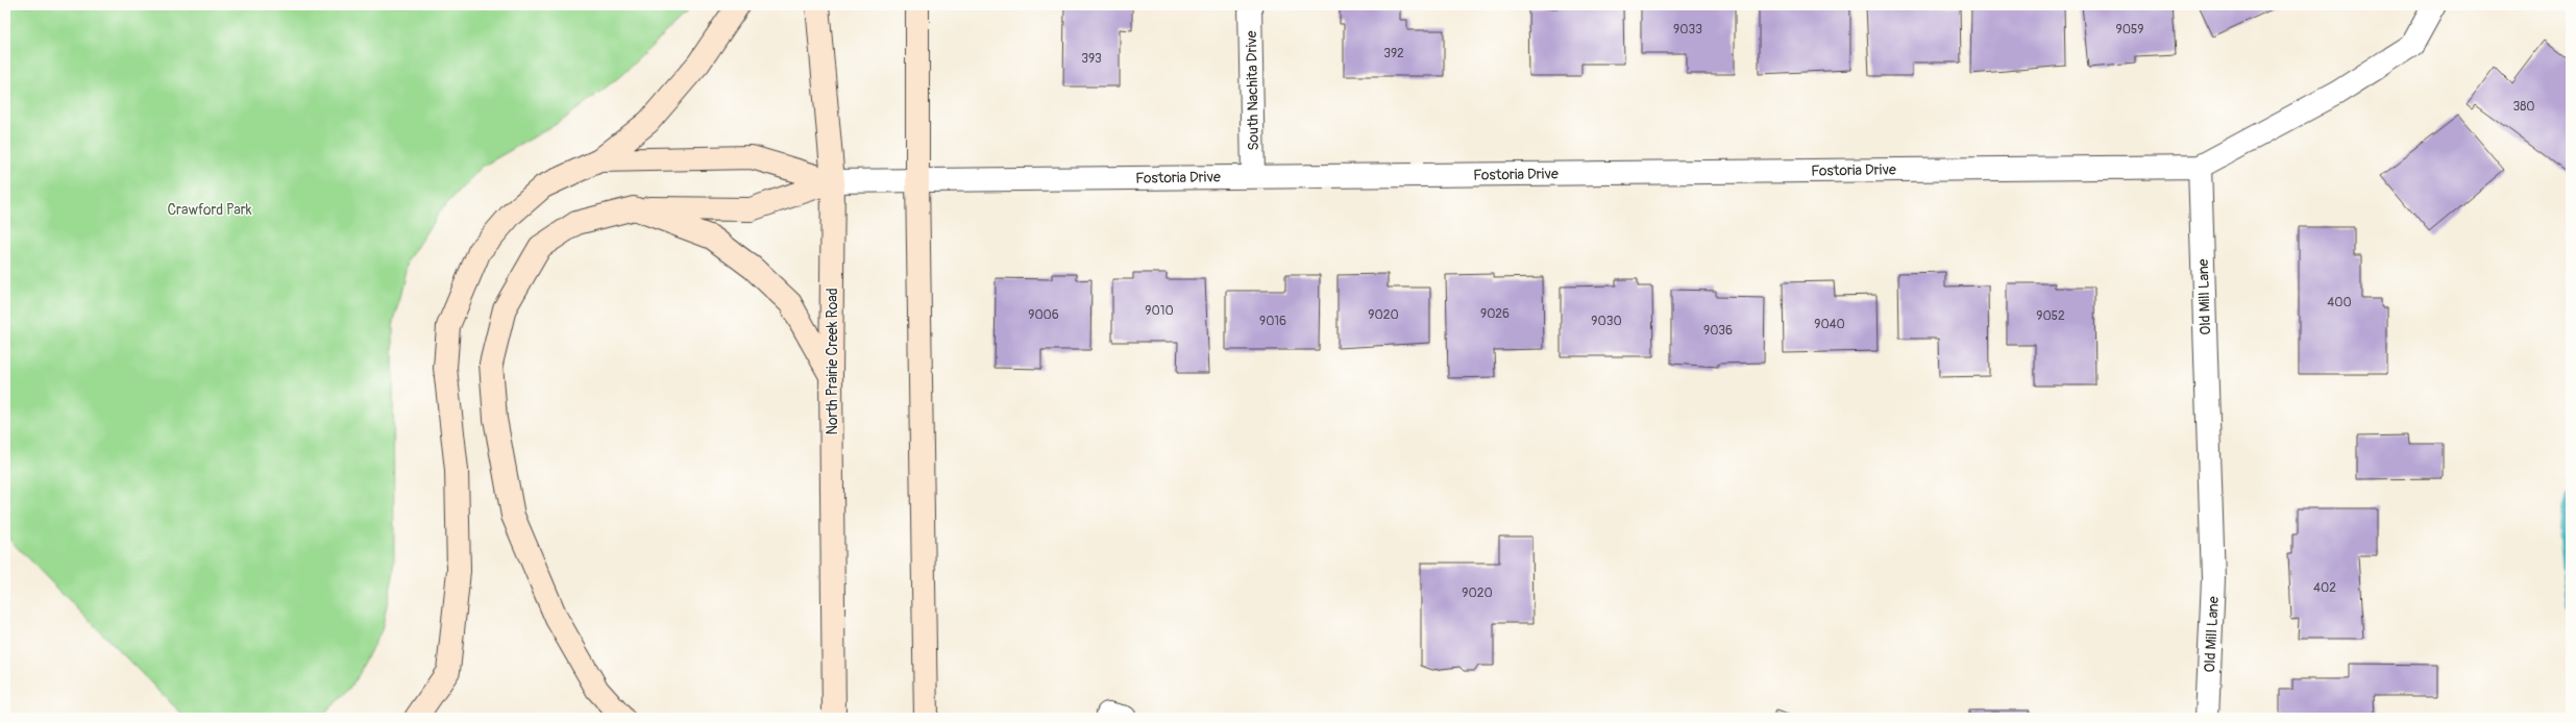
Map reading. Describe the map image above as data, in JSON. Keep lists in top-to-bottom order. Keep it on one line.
{"streets":{"main road":["North Prairie Creek Road"],"street":["South Nachita Drive","Fostoria Drive","Old Mill Lane"]},"crossings":[["South Nachita Drive","Fostoria Drive"],["Fostoria Drive","Old Mill Lane"],["Fostoria Drive","North Prairie Creek Road"]],"parks":["Crawford Park"],"house_numbers":["9033","9059","392","393","380","400","9010","9026","9006","9020","9052","9016","9030","9040","9036","402","9020"]}
